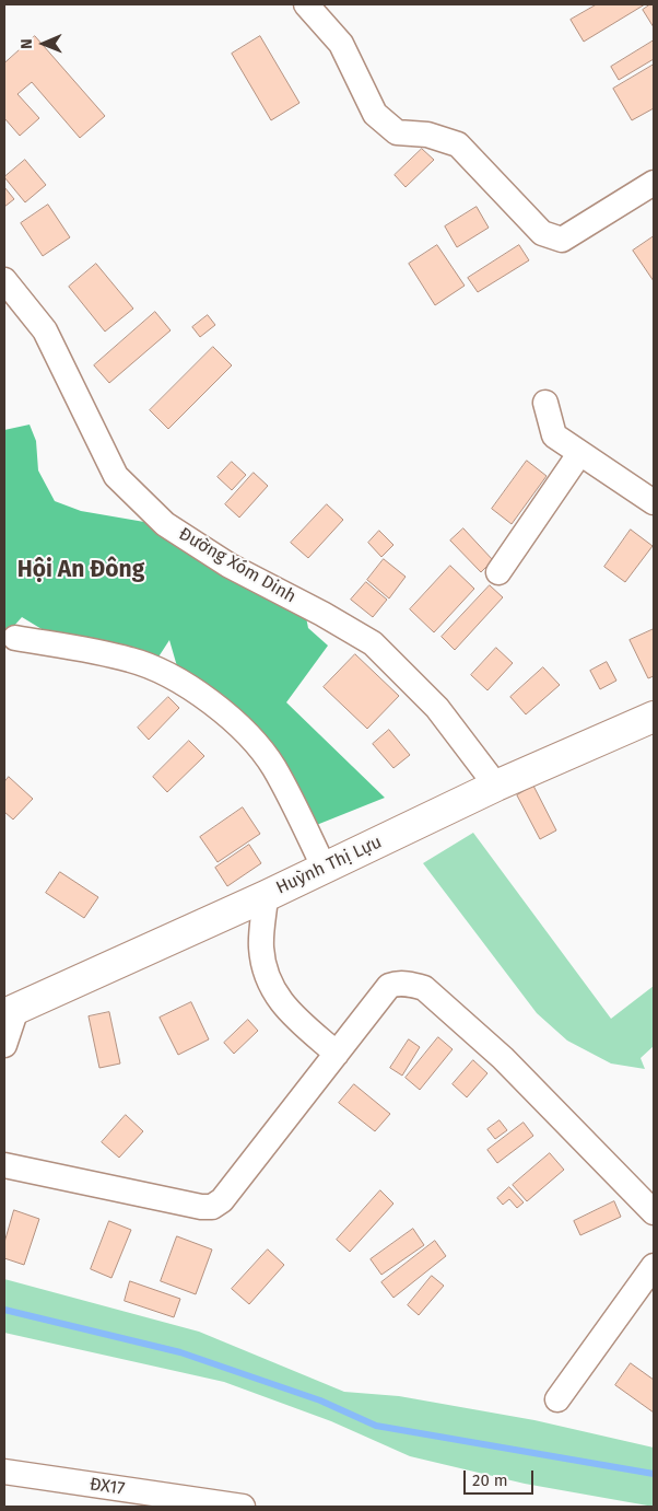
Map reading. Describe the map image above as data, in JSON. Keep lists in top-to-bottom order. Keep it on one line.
{"streets":{"street":["Đường Xóm Dinh","Huỳnh Thị Lựu","ĐX17"]},"crossings":[["Đường Xóm Dinh","Huỳnh Thị Lựu"]],"districts":["Hội An Đông"],"scale_bar":"20 m","north":"left"}
